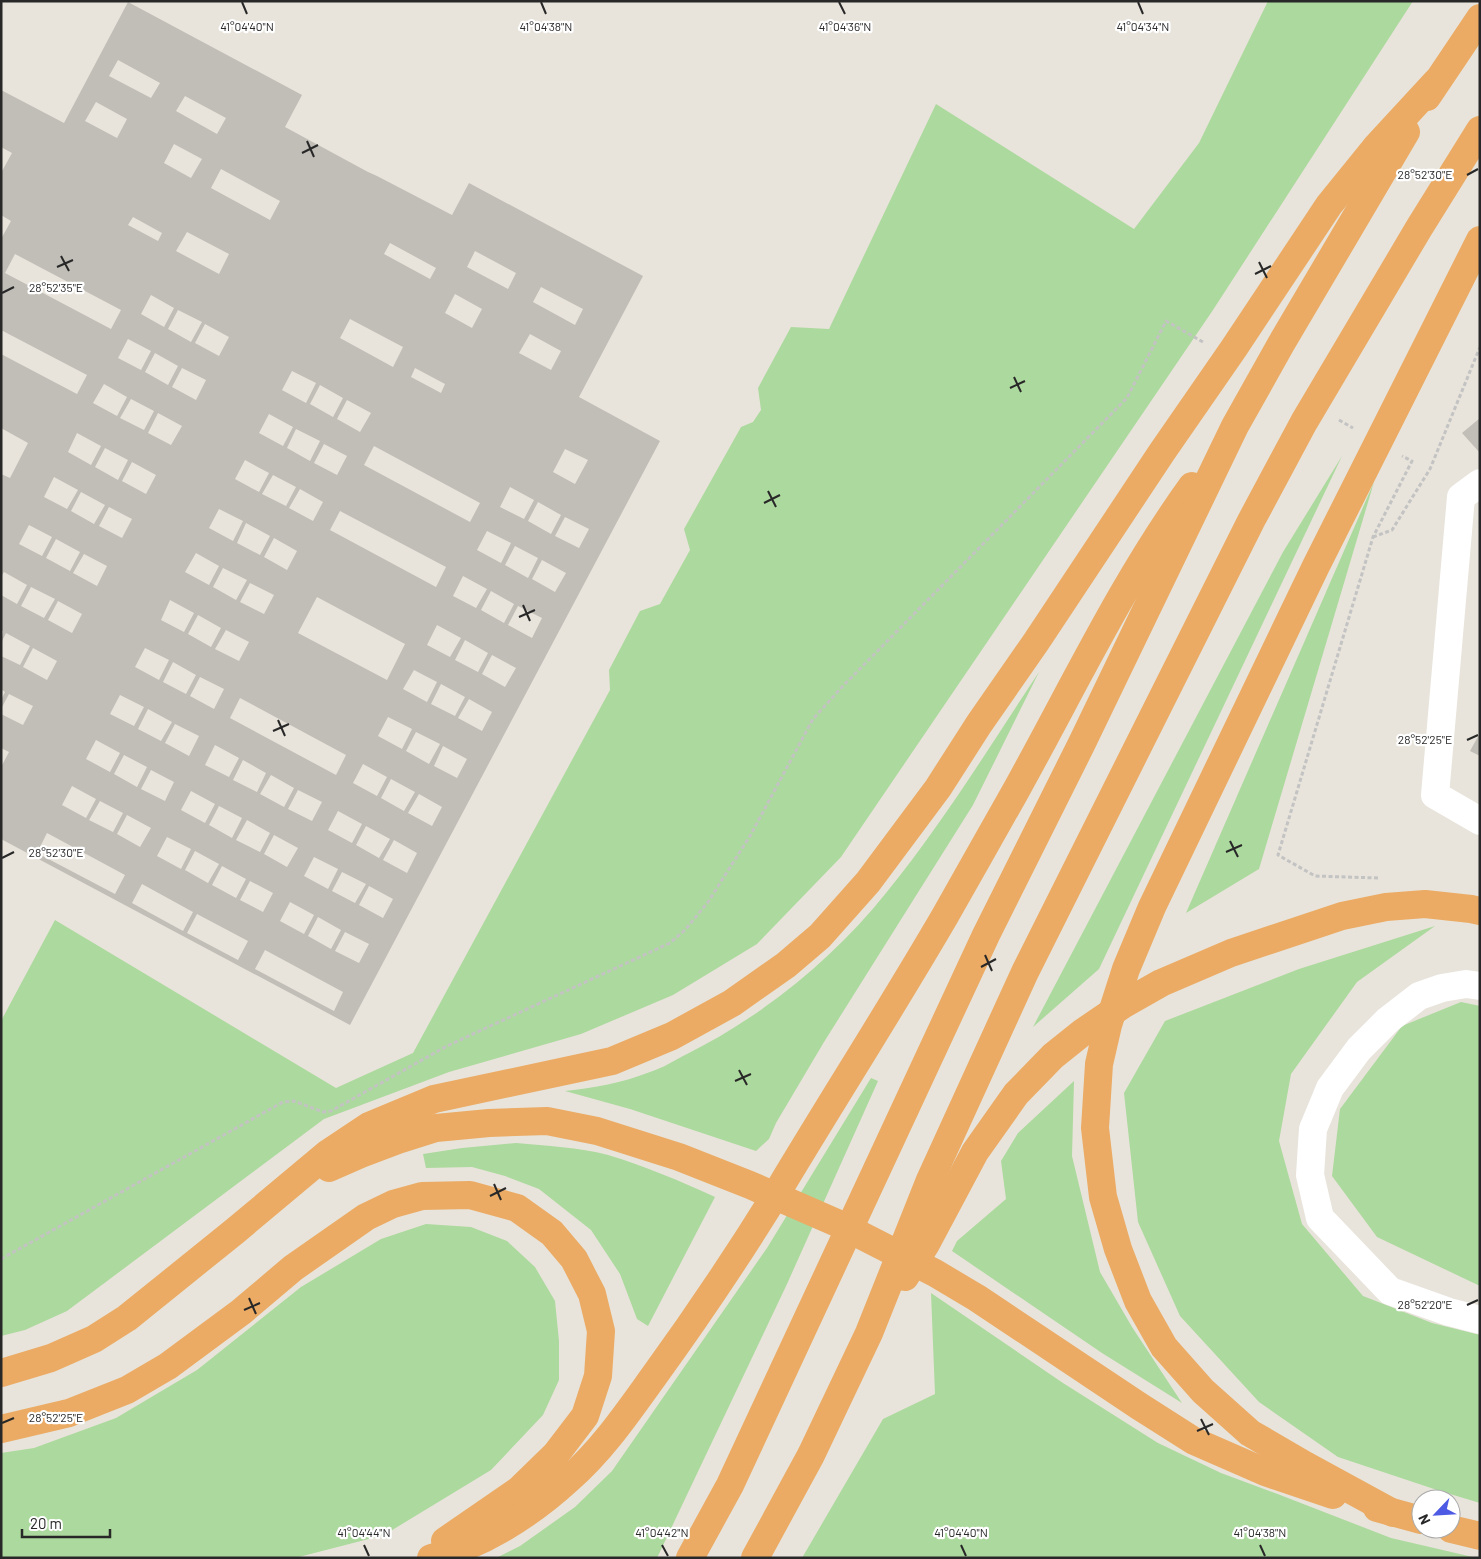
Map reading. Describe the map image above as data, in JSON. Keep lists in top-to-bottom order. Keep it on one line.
{"scale_bar":"20 m","north":"bottom left","coordinates":["41°04'40\"N","41°04'38\"N","41°04'34\"N","41°04'36\"N","28°52'30\"E","28°52'35\"E","28°52'25\"E","28°52'20\"E","41°04'44\"N","41°04'42\"N"]}
